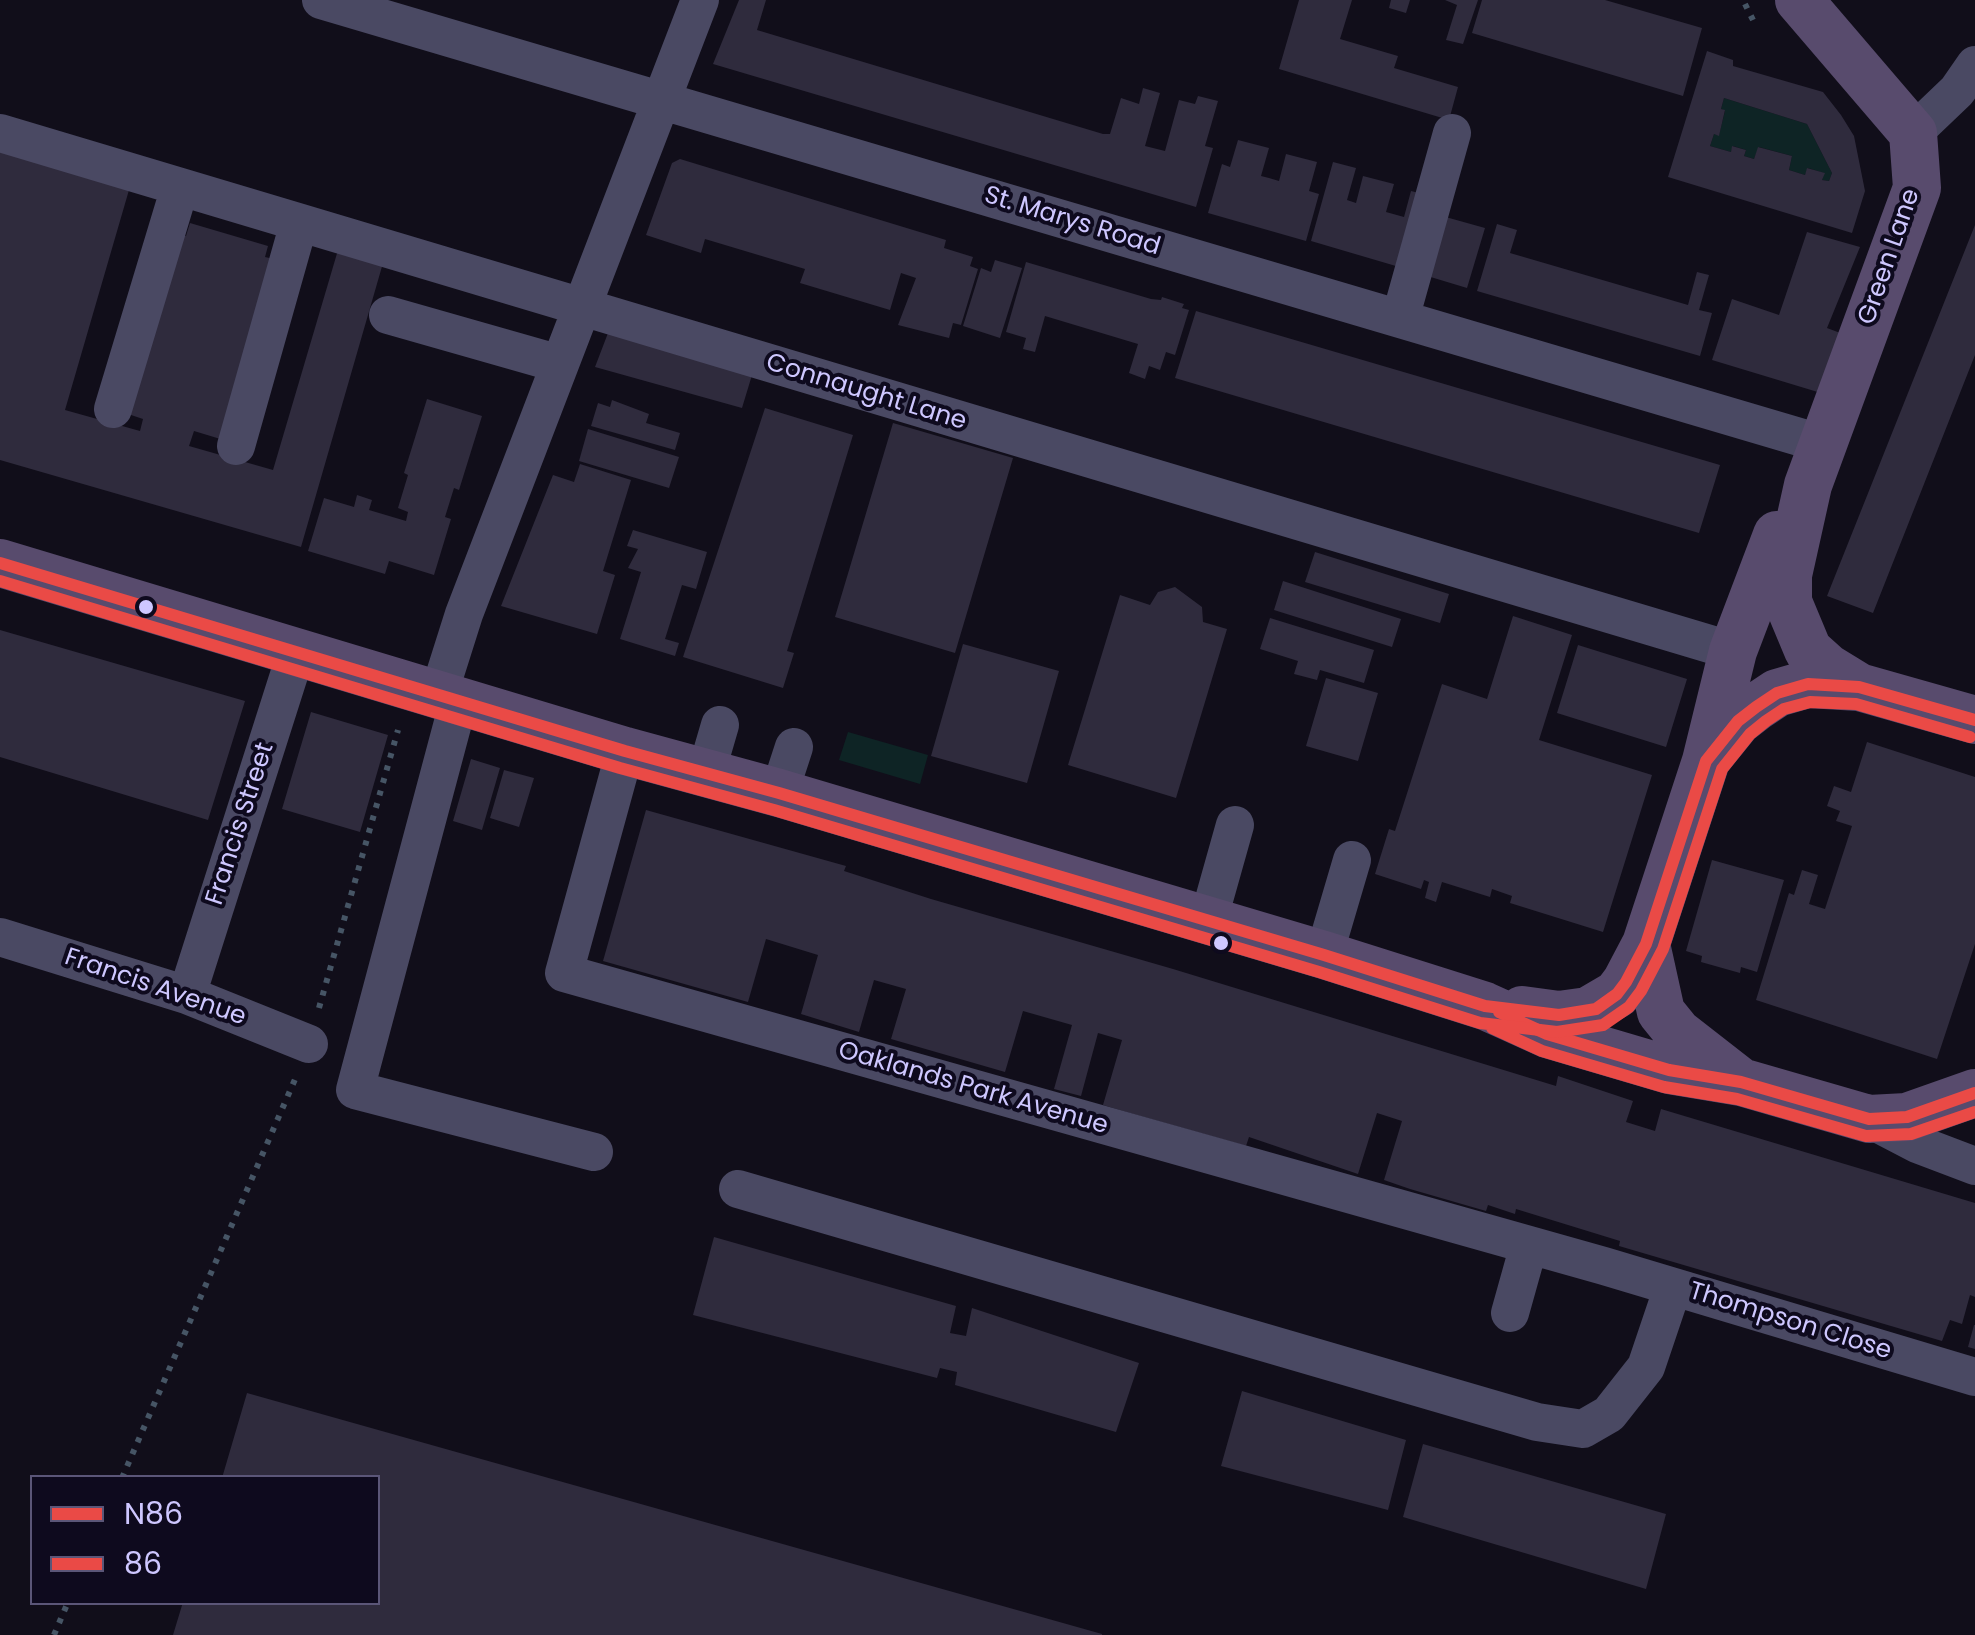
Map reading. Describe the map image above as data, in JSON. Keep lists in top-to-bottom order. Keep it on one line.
{"streets":{"main road":["Green Lane"],"street":["St. Marys Road","Connaught Lane","Francis Street","Francis Avenue","Oaklands Park Avenue","Thompson Close"]},"crossings":[["St. Marys Road","Green Lane"],["Green Lane","Connaught Lane"],["Francis Street","Francis Avenue"],["Oaklands Park Avenue","Thompson Close"]],"lines":["transit line N86","transit line 86"],"legend":["N86","86"]}
